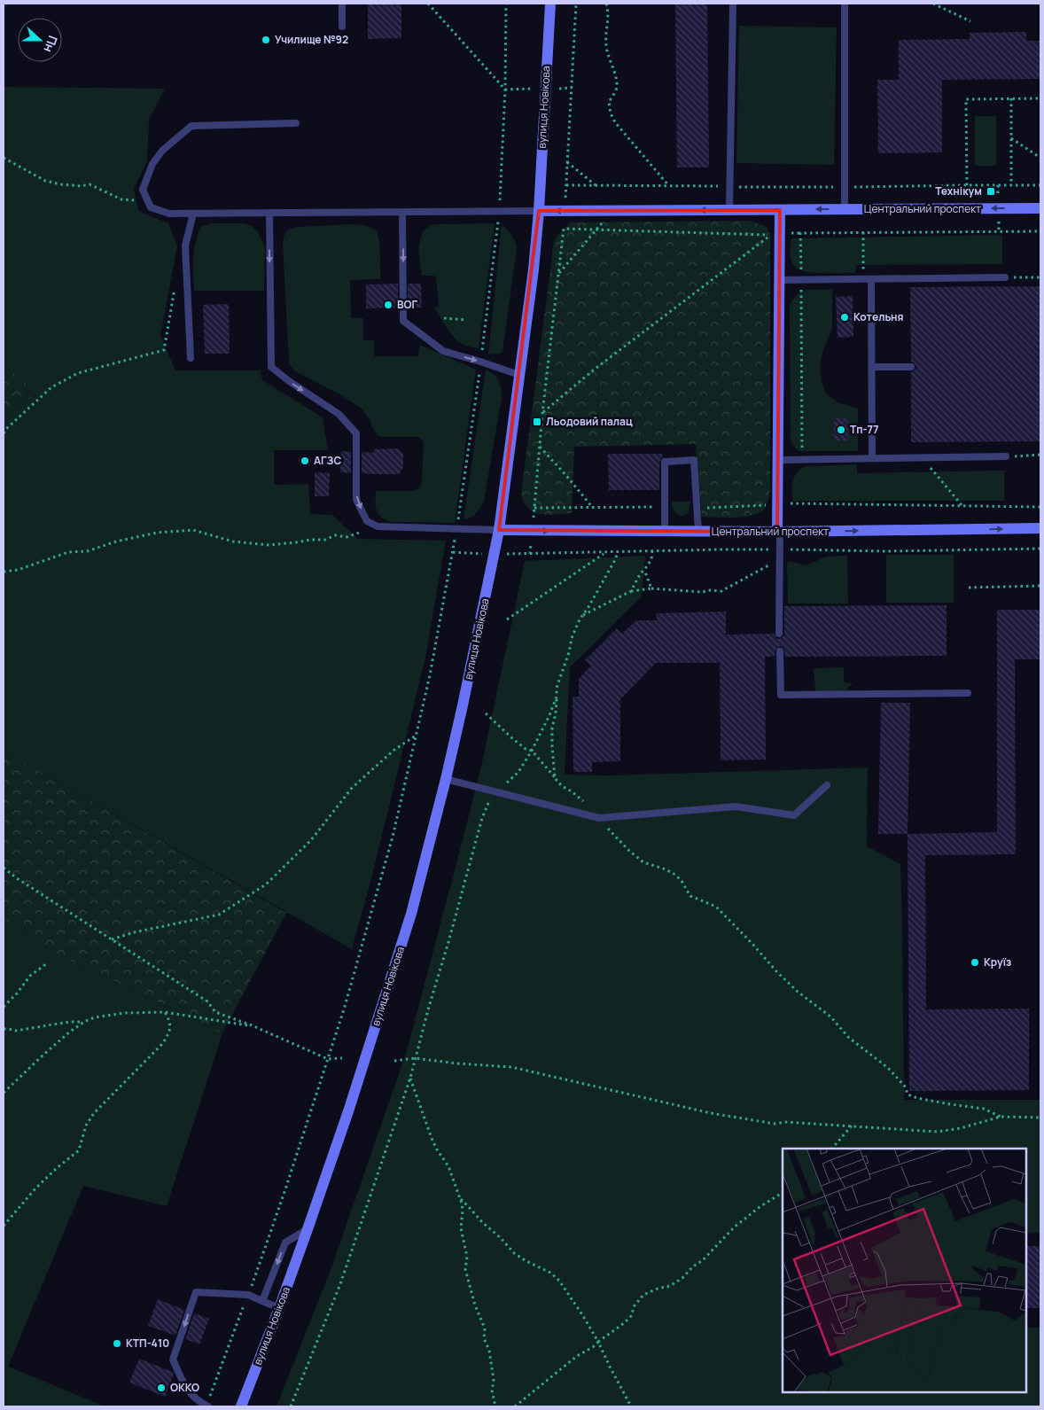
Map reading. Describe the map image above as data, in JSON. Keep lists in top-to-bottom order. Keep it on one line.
{"streets":{"main road":["вулиця Новікова","Центральний проспект"]},"crossings":[["вулиця Новікова","Центральний проспект"]],"places":{"other":["Училище №92","ВОГ","Котельня","Тп-77","АГЗС","Круїз","КТП-410","ОККО"],"transit":["Технікум","Льодовий палац"]},"north":"right"}
